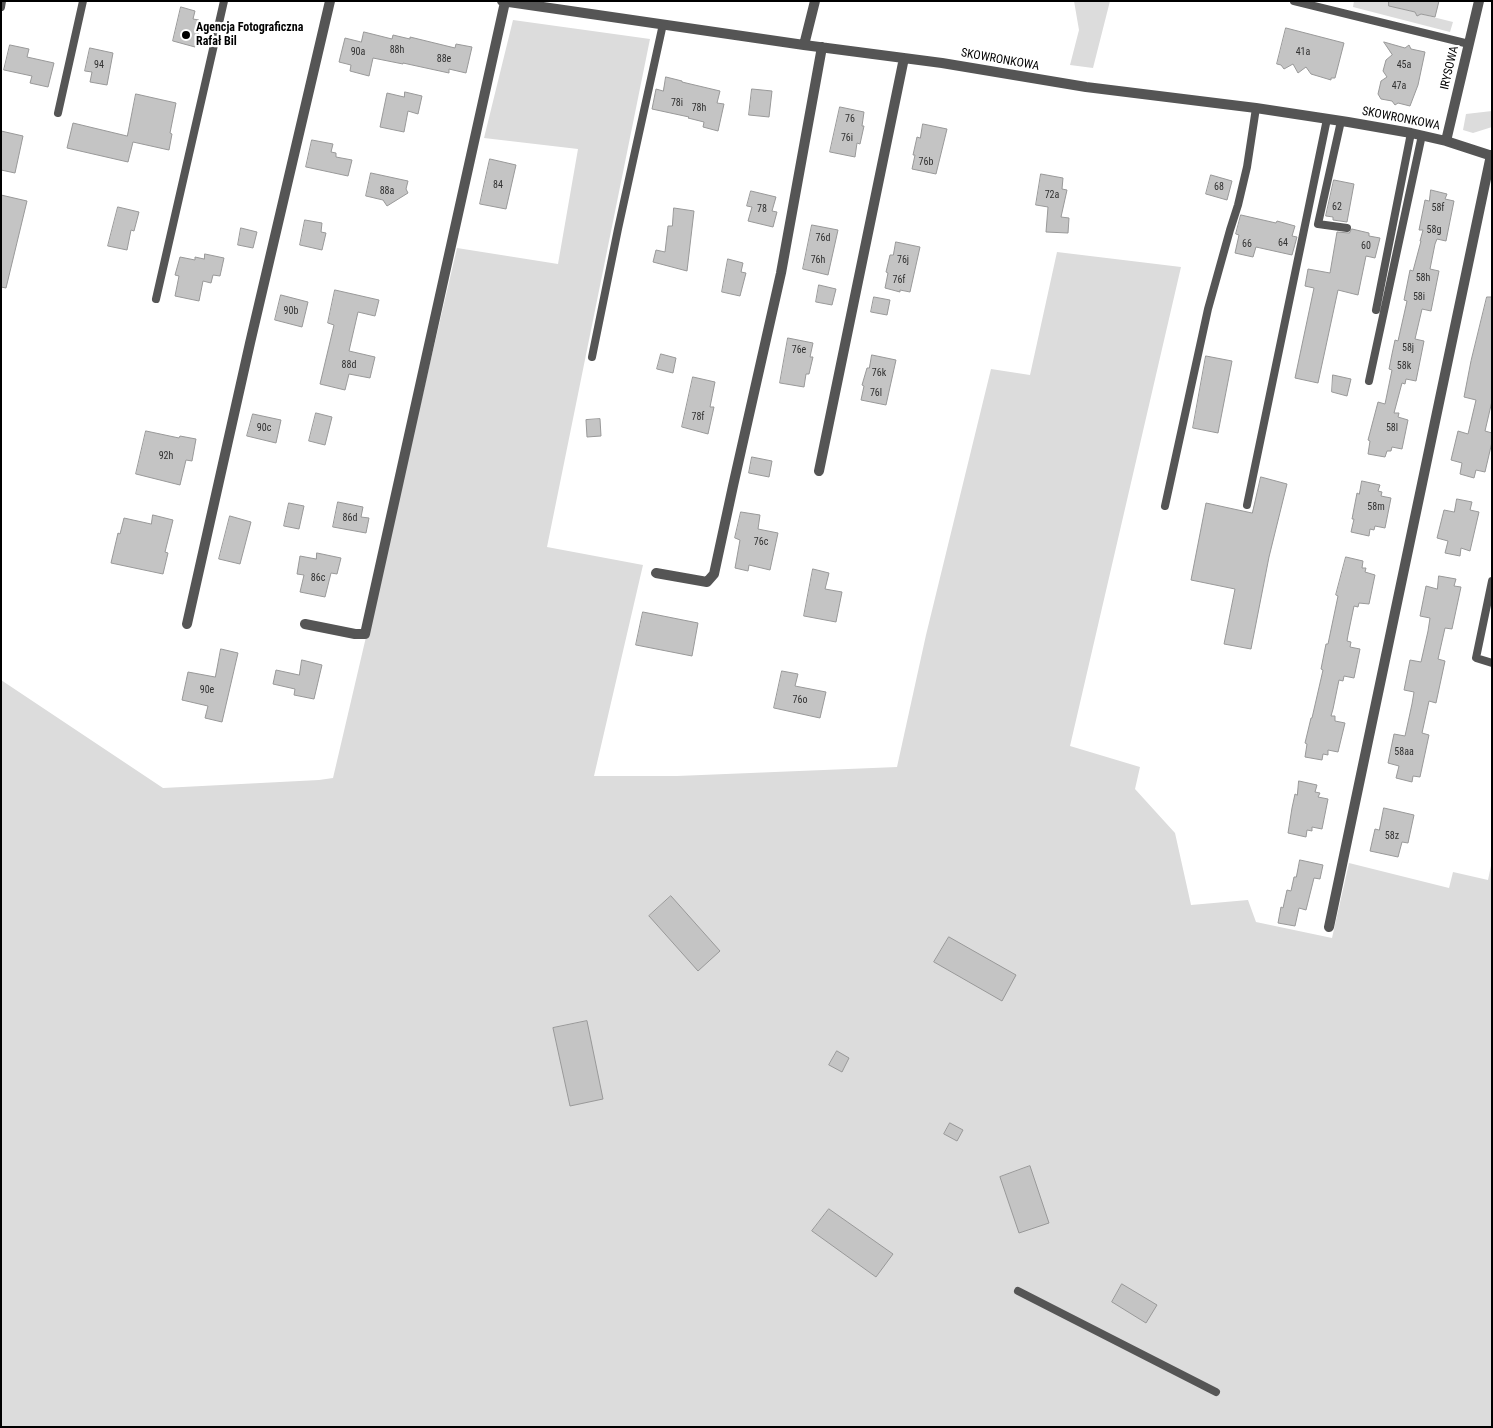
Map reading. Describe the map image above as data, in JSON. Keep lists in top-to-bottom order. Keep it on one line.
{"streets":{"street":["SKOWRONKOWA","IRYSOWA"]},"crossings":[["SKOWRONKOWA","IRYSOWA"]],"places":["Agencja Fotograficzna Rafał Bil"],"house_numbers":["88h","90a","41a","88e","94","45a","47a","78i","78h","76","76i","76b","84","68","88a","72a","62","58f","78","58g","76d","64","66","60","76h","76j","58h","76f","58i","90b","58j","76e","88d","58k","76k","76l","78f","90c","58l","92h","58m","86d","76c","86c","90e","76o","58aa","58z"]}
